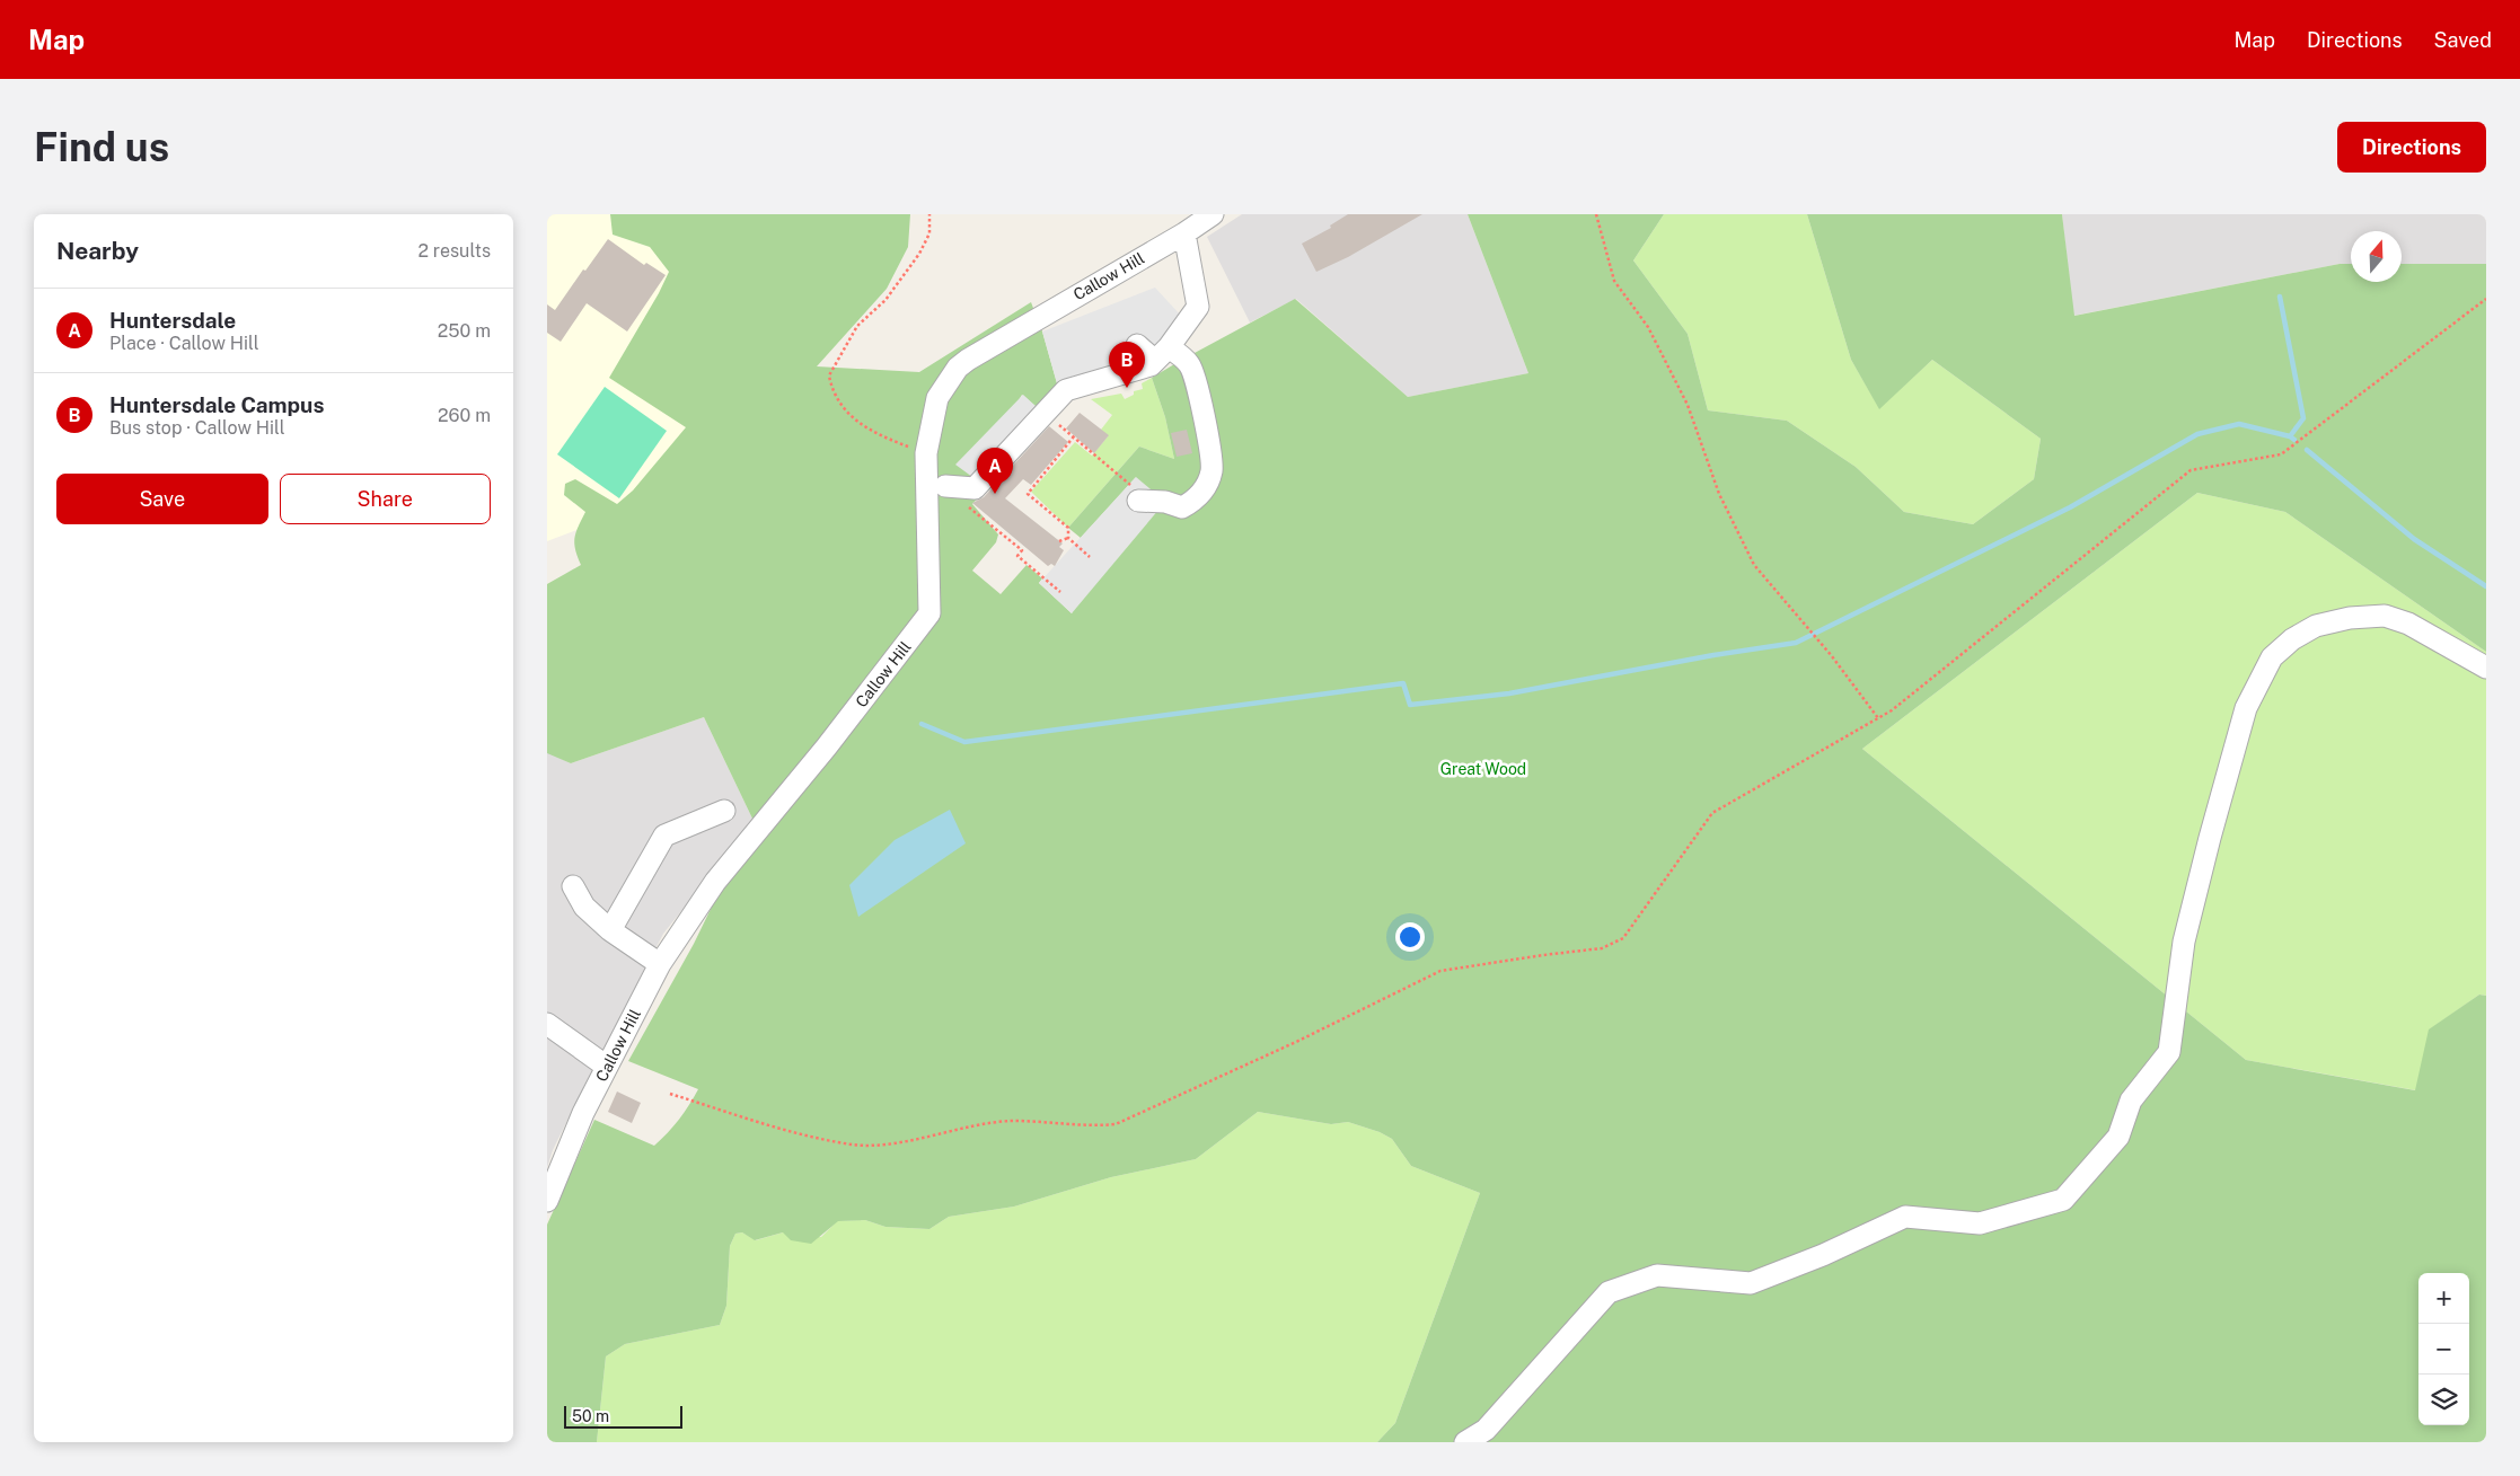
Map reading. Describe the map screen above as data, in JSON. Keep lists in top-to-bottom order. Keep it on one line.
{"streets":{"street":["Callow Hill"]},"parks":["Great Wood"],"scale_bar":"50 m","north":"top","page":{"header":"Map","nav":["Map","Directions","Saved"],"buttons":["Directions",["Save","Share"]],"title":"Find us","heading":["Nearby","2 results"],"list":[{"mark":"A","name":"Huntersdale","note":"Place · Callow Hill","value":"250 m"},{"mark":"B","name":"Huntersdale Campus","note":"Bus stop · Callow Hill","value":"260 m"}],"pins":["B","A"],"map_buttons":["+","−"],"scale":"50 m"}}
